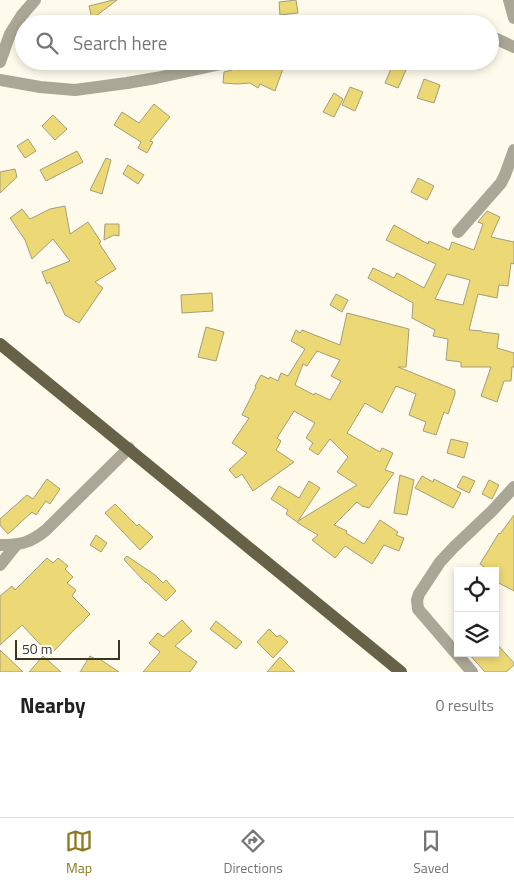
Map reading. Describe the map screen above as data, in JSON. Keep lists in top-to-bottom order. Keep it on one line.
{"scale_bar":"50 m","page":{"search":"Search here","scale":"50 m","heading":["Nearby","0 results"],"nav":["Map","Directions","Saved"]}}
